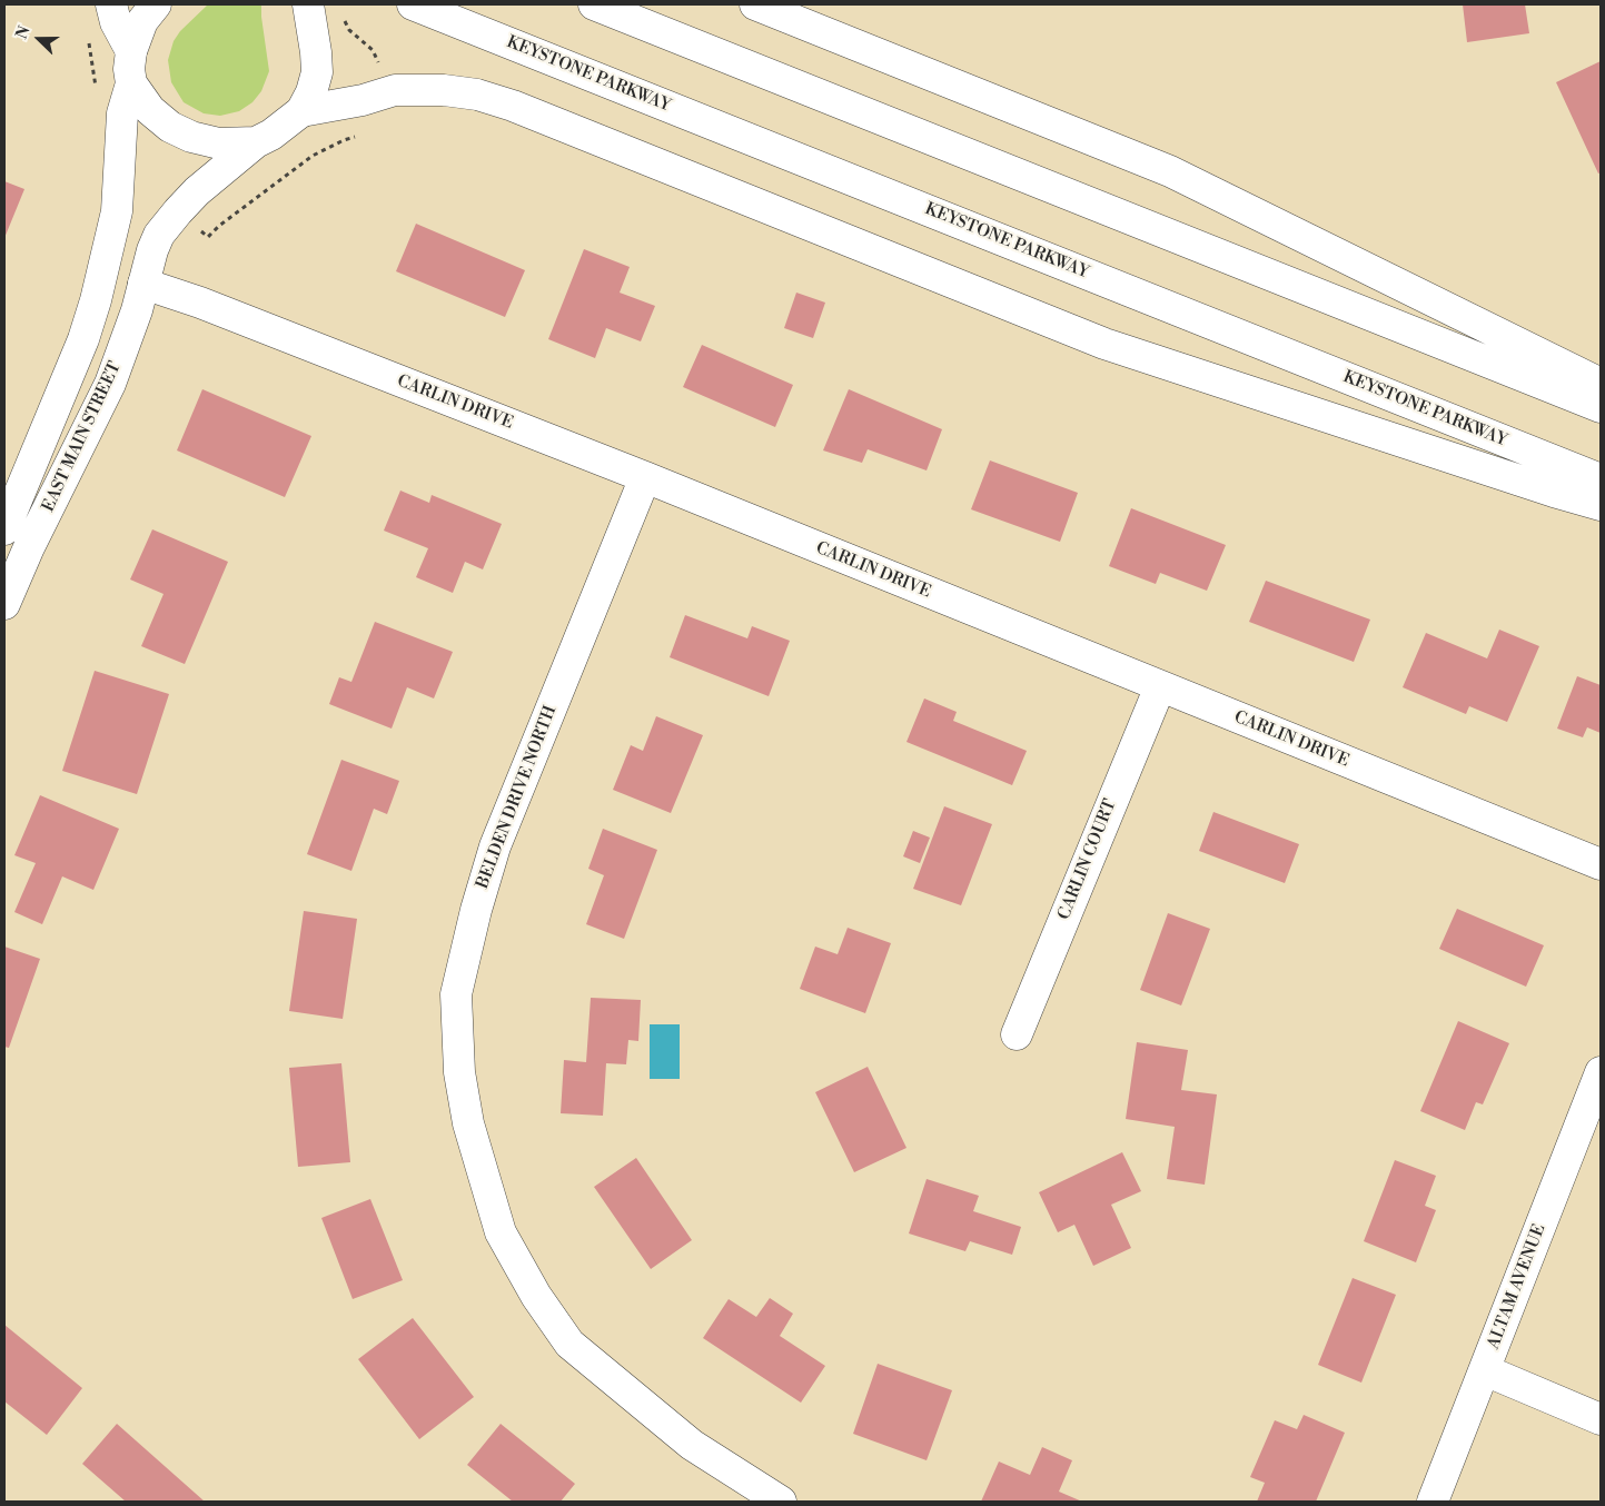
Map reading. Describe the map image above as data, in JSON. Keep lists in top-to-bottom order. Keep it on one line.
{"streets":{"main road":["KEYSTONE PARKWAY","CARLIN DRIVE","EAST MAIN STREET","BELDEN DRIVE NORTH","CARLIN COURT","ALTAM AVENUE"]},"crossings":[["CARLIN DRIVE","EAST MAIN STREET"],["CARLIN DRIVE","BELDEN DRIVE NORTH"],["CARLIN DRIVE","CARLIN COURT"]],"north":"left"}
